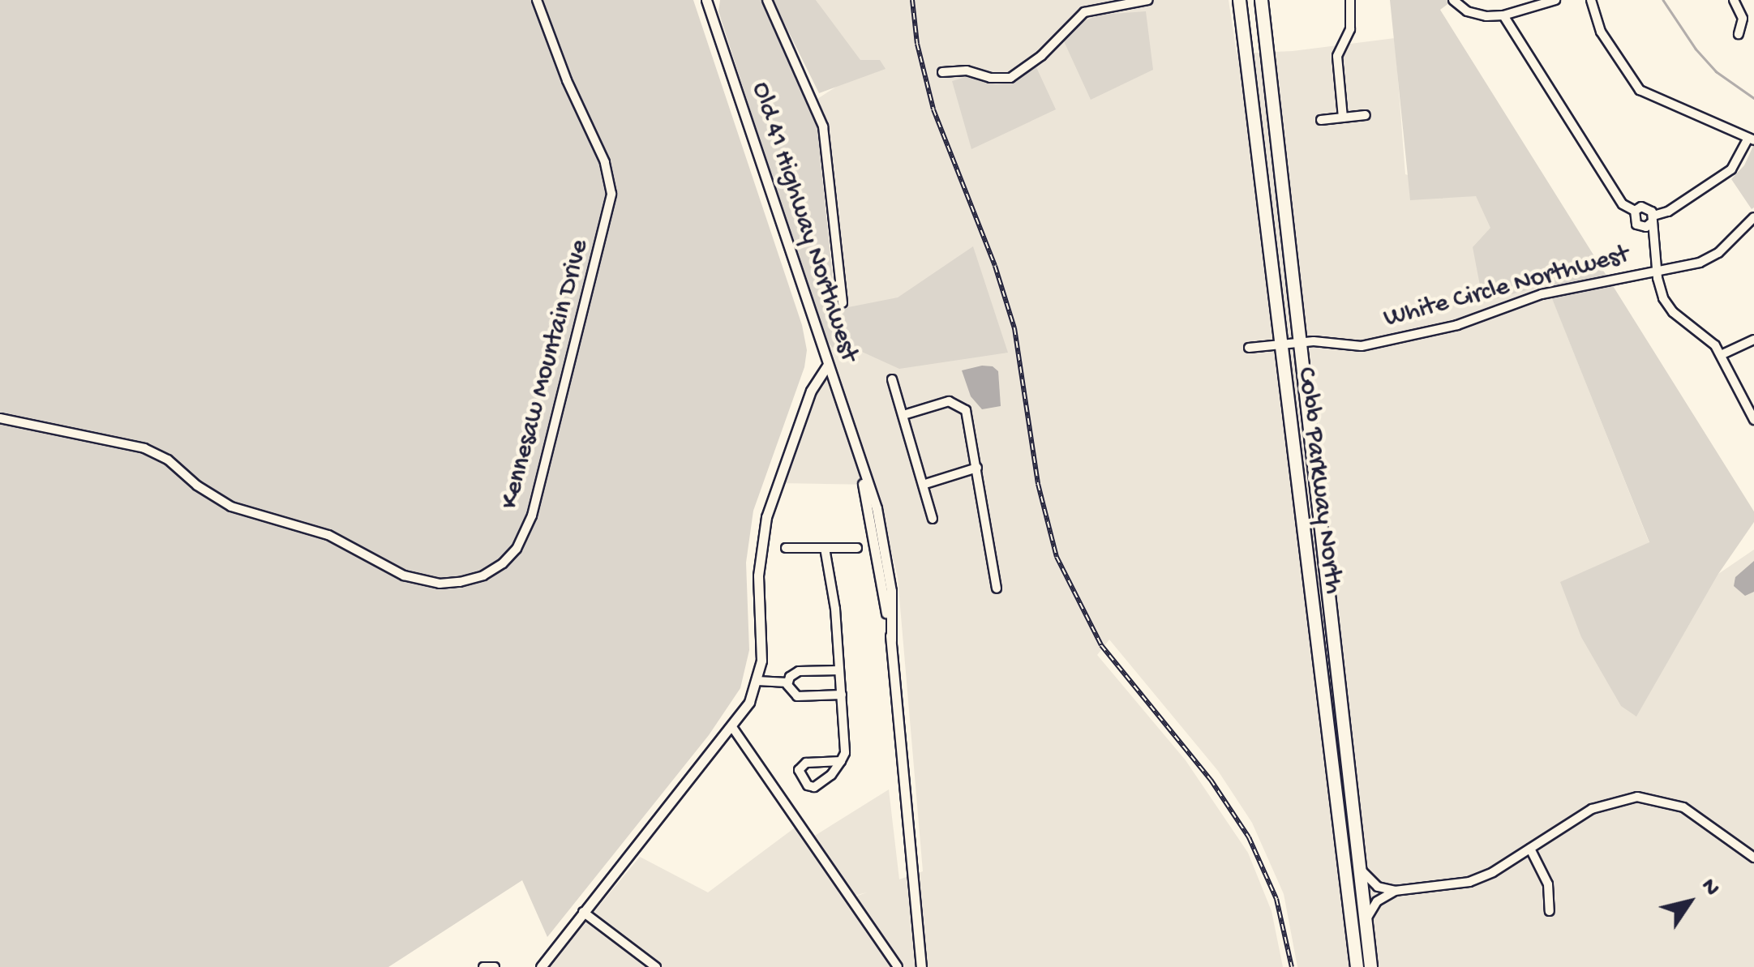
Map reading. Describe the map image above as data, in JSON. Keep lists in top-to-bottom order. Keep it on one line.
{"streets":{"main road":["Cobb Parkway North"],"street":["Old 41 Highway Northwest","White Circle Northwest","Kennesaw Mountain Drive"]},"crossings":[["White Circle Northwest","Cobb Parkway North"]],"north":"top right"}
